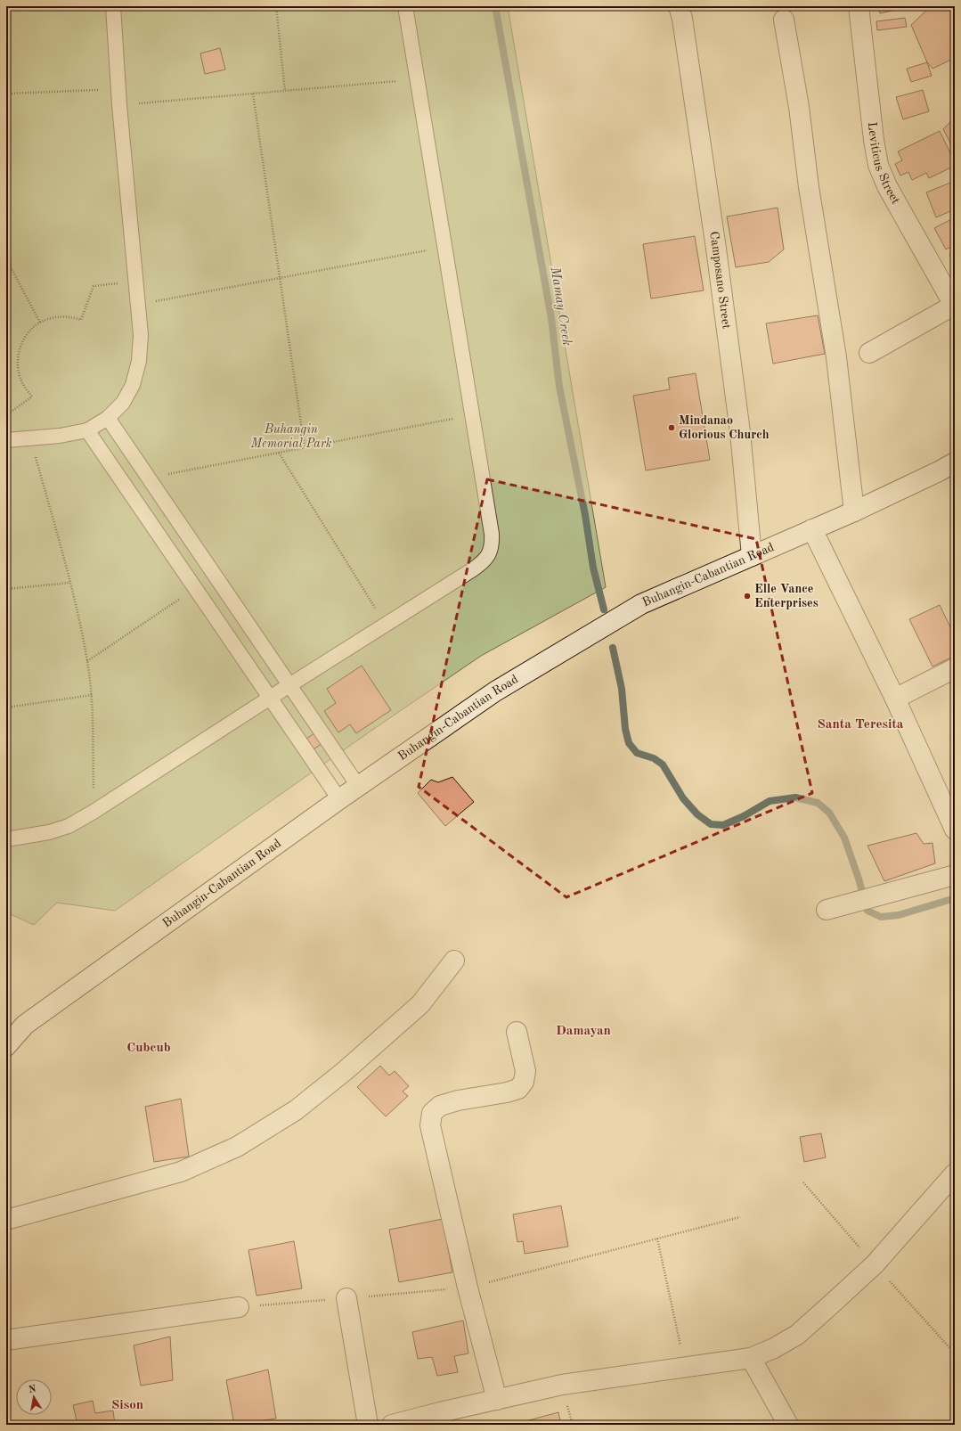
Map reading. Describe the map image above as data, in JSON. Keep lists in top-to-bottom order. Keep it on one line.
{"streets":{"street":["Leviticus Street","Camposano Street","Buhangin-Cabantian Road"]},"crossings":[["Camposano Street","Buhangin-Cabantian Road"]],"districts":["Santa Teresita","Damayan","Cubcub","Sison"],"water":["Mamay Creek"],"parks":["Buhangin Memorial Park"],"places":["Mindanao Glorious Church","Elle Vance Enterprises"],"north":"top"}
